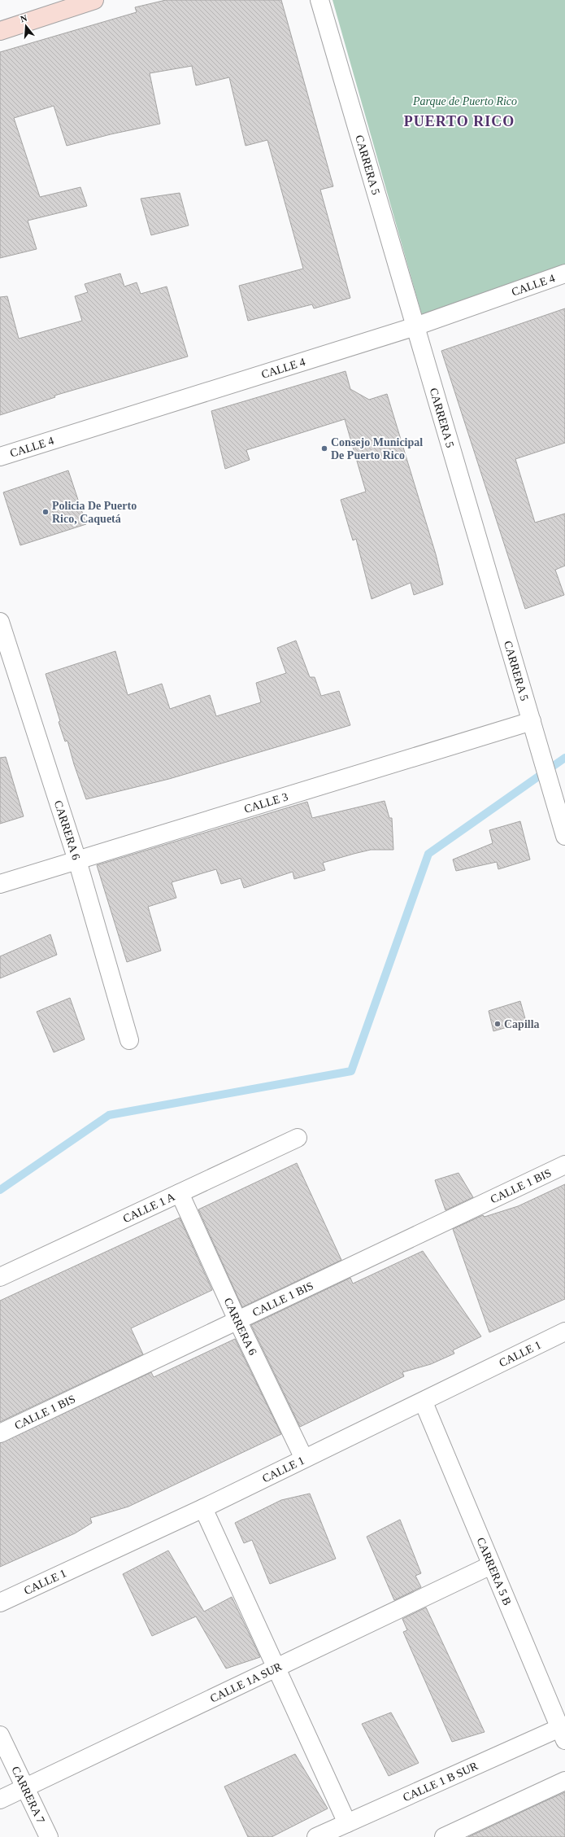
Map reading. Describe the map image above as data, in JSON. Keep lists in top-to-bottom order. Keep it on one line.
{"streets":{"street":["CARRERA 5","CALLE 4","CALLE 3","CARRERA 6","CALLE 1 BIS","CALLE 1 A","CALLE 1","CARRERA 5 B","CALLE 1A SUR","CALLE 1 B SUR","CARRERA 7"]},"crossings":[["CARRERA 5","CALLE 4"],["CARRERA 5","CALLE 3"],["CALLE 3","CARRERA 6"],["CARRERA 6","CALLE 1 BIS"],["CARRERA 6","CALLE 1 A"],["CARRERA 6","CALLE 1"],["CALLE 1","CARRERA 5 B"],["CARRERA 5 B","CALLE 1A SUR"],["CARRERA 5 B","CALLE 1 B SUR"],["CALLE 1A SUR","CARRERA 7"]],"districts":["PUERTO RICO"],"parks":["Parque de Puerto Rico"],"places":["Consejo Municipal De Puerto Rico","Policia De Puerto Rico, Caquetá","Capilla"],"north":"top"}
